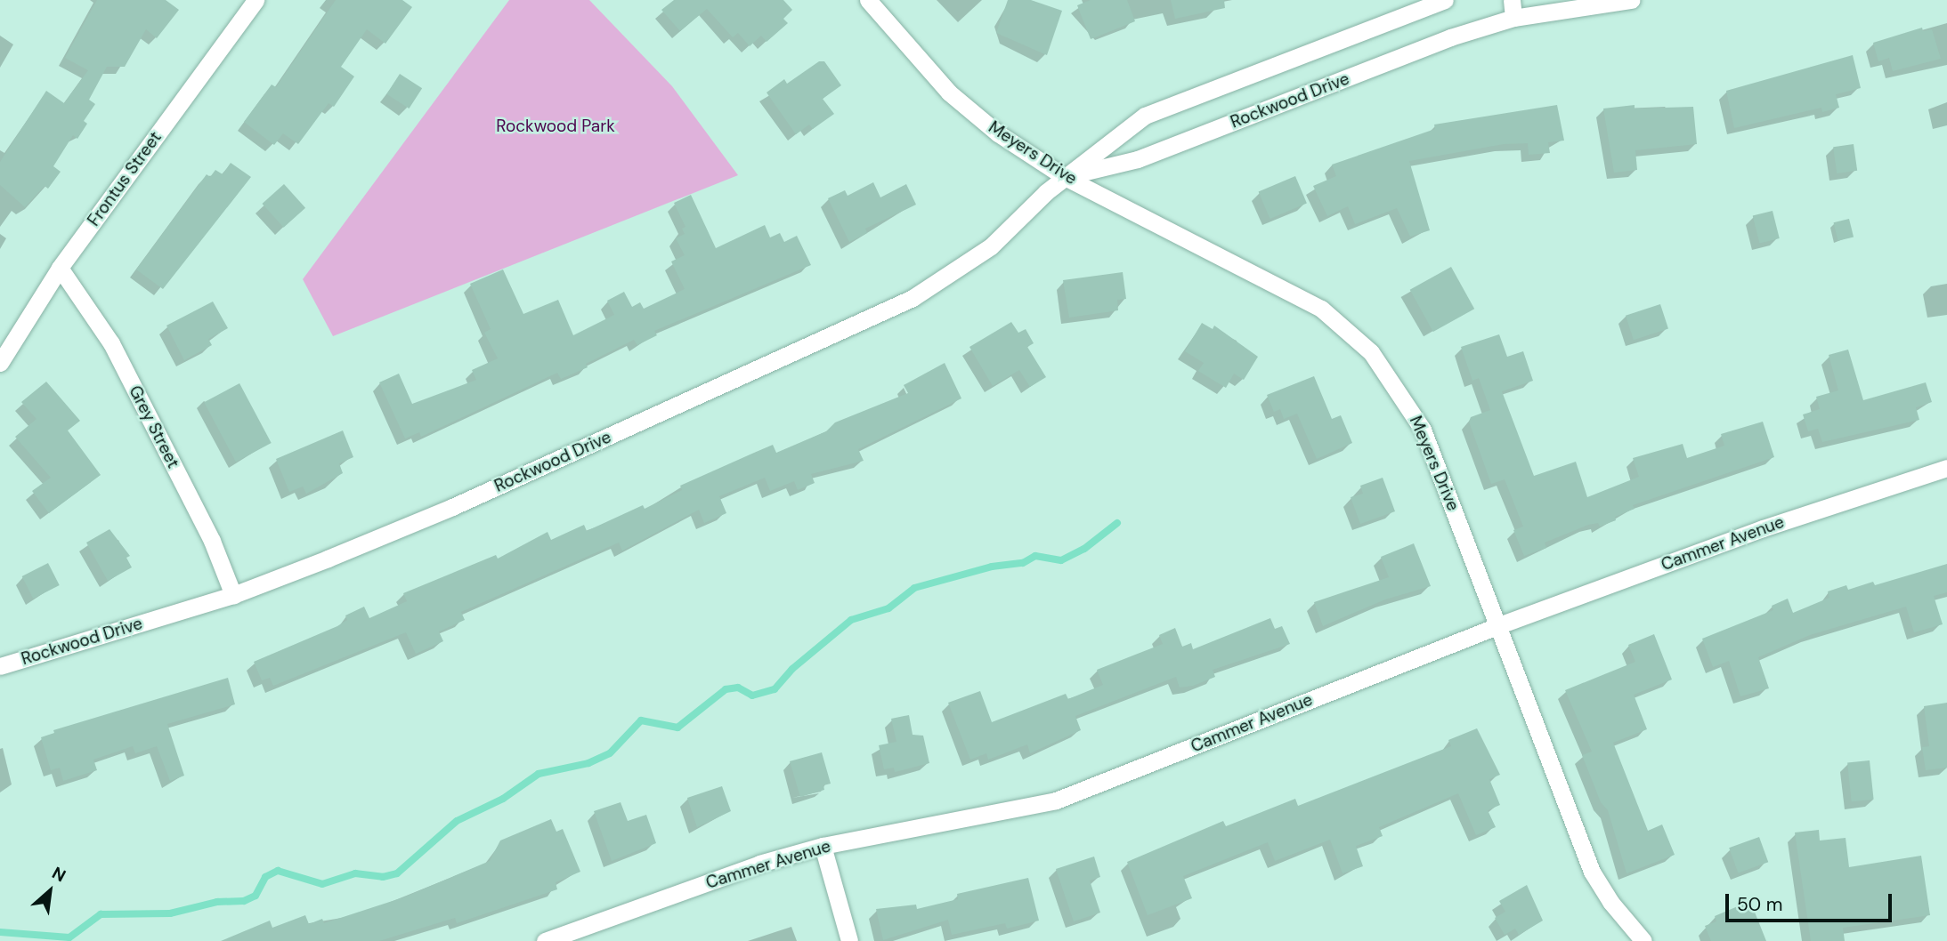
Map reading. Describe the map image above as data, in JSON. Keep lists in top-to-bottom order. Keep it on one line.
{"streets":{"street":["Rockwood Drive","Meyers Drive","Frontus Street","Grey Street","Cammer Avenue"]},"crossings":[["Rockwood Drive","Meyers Drive"],["Rockwood Drive","Grey Street"],["Meyers Drive","Cammer Avenue"],["Frontus Street","Grey Street"]],"parks":["Rockwood Park"],"scale_bar":"50 m","north":"top right"}
